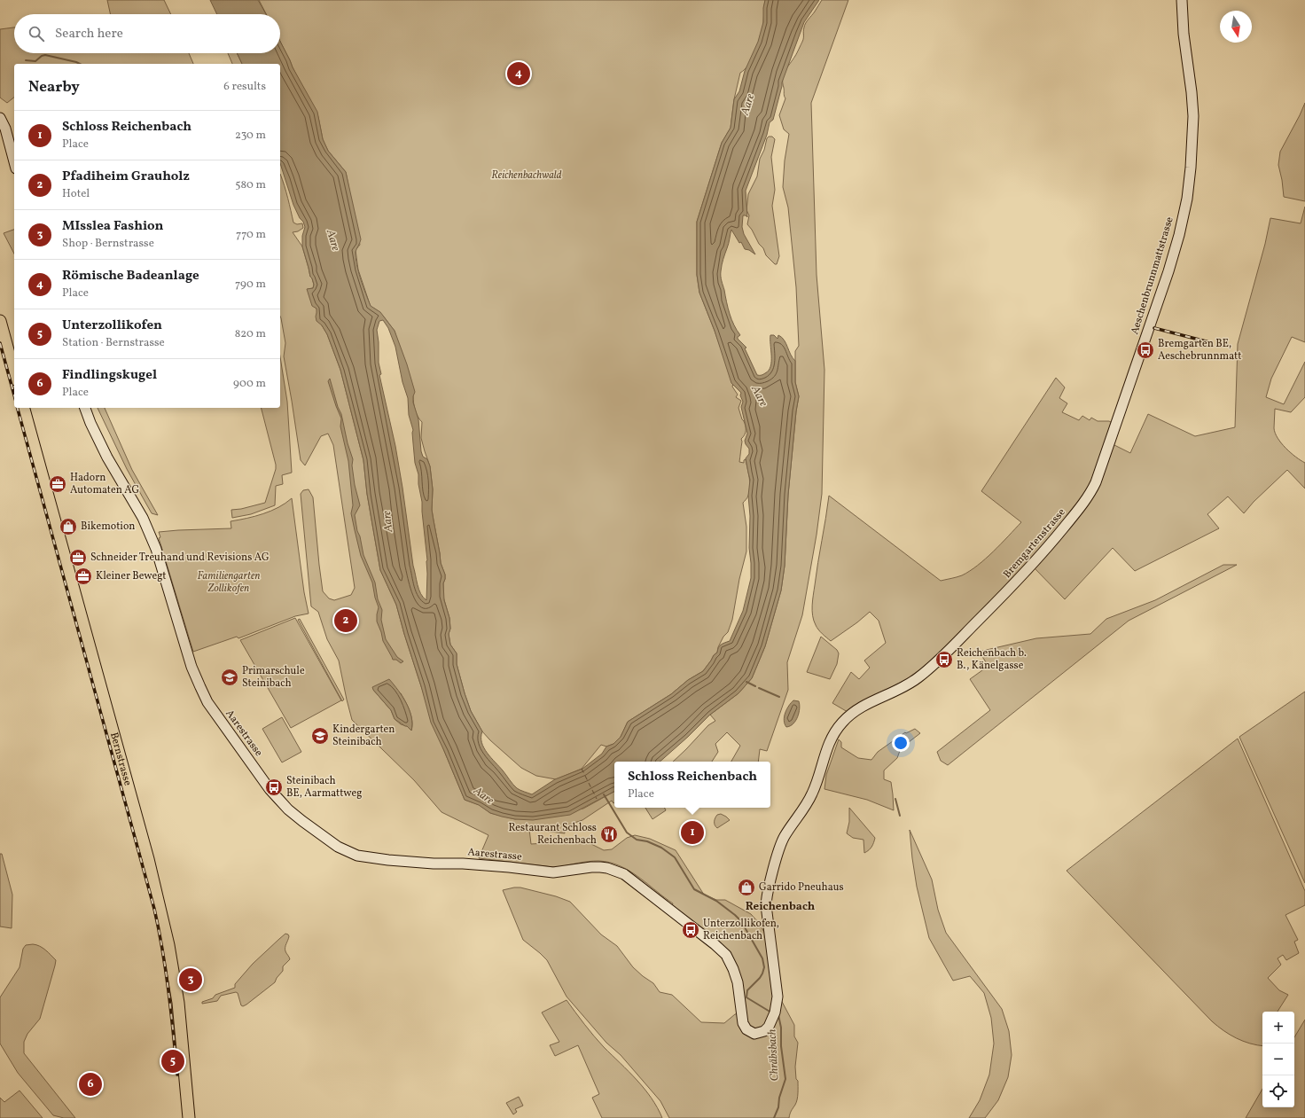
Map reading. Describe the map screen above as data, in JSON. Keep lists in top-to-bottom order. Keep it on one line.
{"streets":{"main road":["Bernstrasse"],"street":["Aeschenbrunnmattstrasse","Bremgartenstrasse","Aarestrasse"]},"crossings":[["Aeschenbrunnmattstrasse","Bremgartenstrasse"],["Bremgartenstrasse","Aarestrasse"]],"districts":["Reichenbach"],"water":["Aare","Chräbsbach"],"parks":["Reichenbachwald","Familiengarten Zollikofen"],"places":{"bus stop":["Bremgarten BE, Aeschebrunnmatt","Reichenbach b. B., Känelgasse","Steinibach BE, Aarmattweg","Unterzollikofen, Reichenbach"],"office":["Hadorn Automaten AG","Schneider Treuhand und Revisions AG","Kleiner Bewegt"],"shop":["Bikemotion","Garrido Pneuhaus"],"school or university":["Primarschule Steinibach","Kindergarten Steinibach"],"restaurant":["Restaurant Schloss Reichenbach"]},"north":"bottom","page":{"search":"Search here","pins":["4","2","1","3","5","6"],"heading":["Nearby","6 results"],"list":[{"mark":"1","name":"Schloss Reichenbach","note":"Place","value":"230 m"},{"mark":"2","name":"Pfadiheim Grauholz","note":"Hotel","value":"580 m"},{"mark":"3","name":"MIsslea Fashion","note":"Shop · Bernstrasse","value":"770 m"},{"mark":"4","name":"Römische Badeanlage","note":"Place","value":"790 m"},{"mark":"5","name":"Unterzollikofen","note":"Station · Bernstrasse","value":"820 m"},{"mark":"6","name":"Findlingskugel","note":"Place","value":"900 m"}],"popup":["Schloss Reichenbach","Place"],"map_buttons":["+","−"]}}
